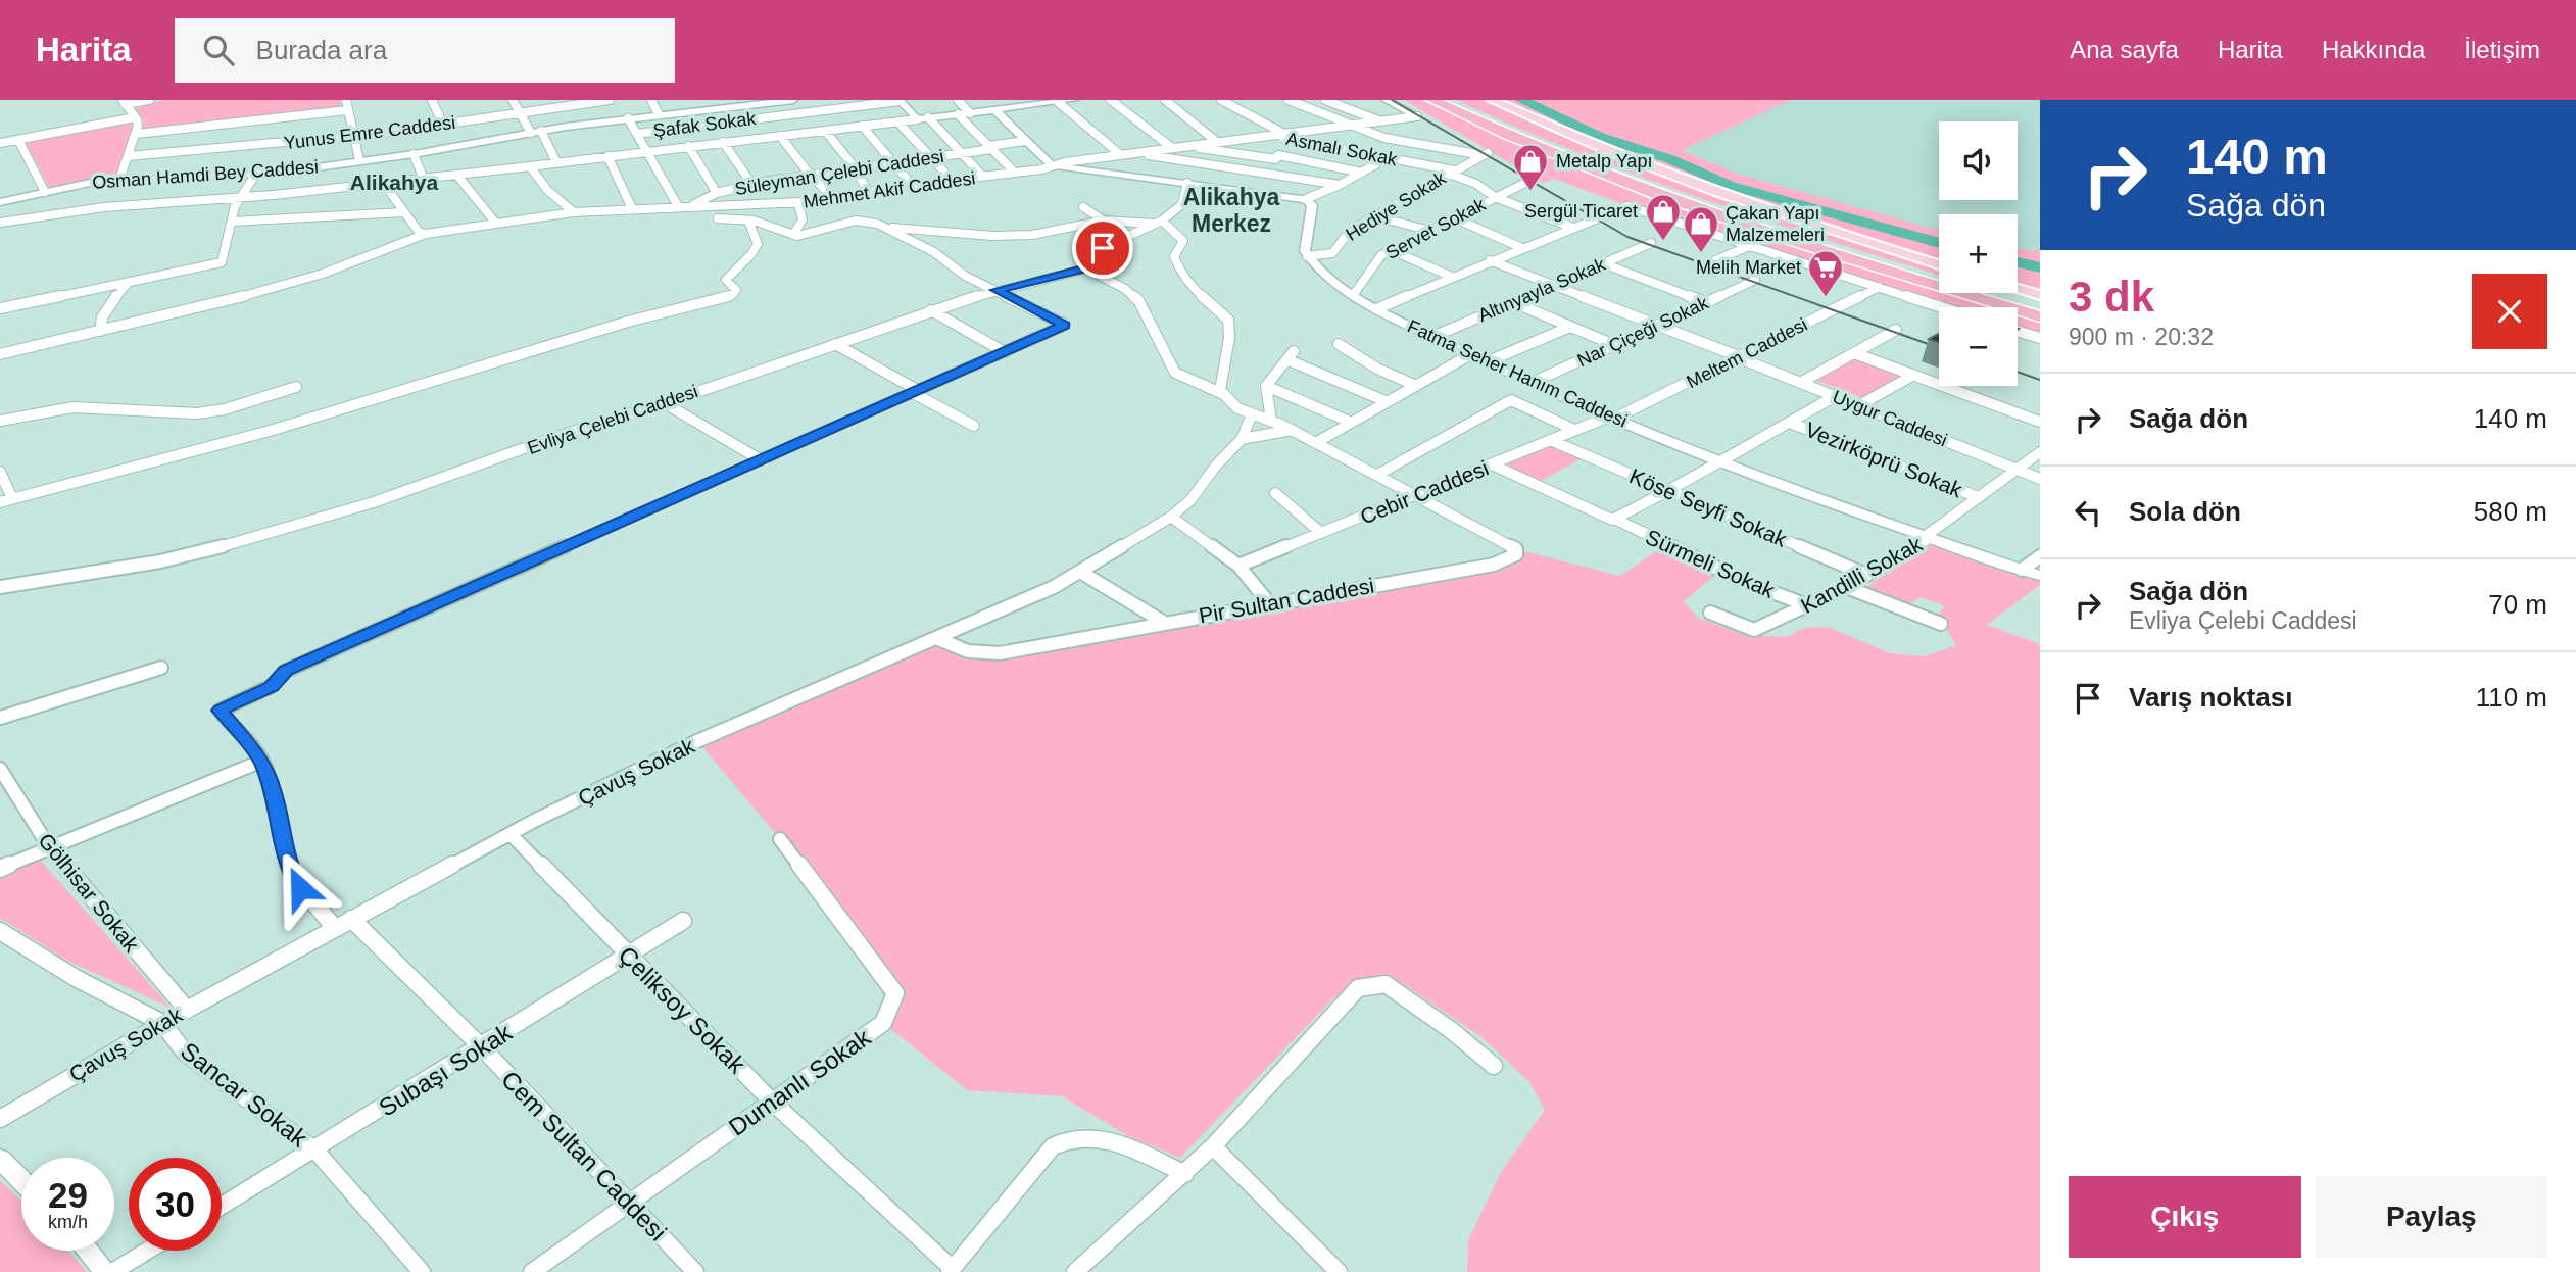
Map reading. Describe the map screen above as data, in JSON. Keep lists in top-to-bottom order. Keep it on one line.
{"streets":{"street":["Şafak Sokak","Yunus Emre Caddesi","Asmalı Sokak","Süleyman Çelebi Caddesi","Osman Hamdi Bey Caddesi","Mehmet Akif Caddesi","Hediye Sokak","Servet Sokak","Altınyayla Sokak","Nar Çiçeği Sokak","Meltem Caddesi","Fatma Seher Hanım Caddesi","Uygur Caddesi","Evliya Çelebi Caddesi","Vezirköprü Sokak","Cebir Caddesi","Köse Seyfi Sokak","Sürmeli Sokak","Kandilli Sokak","Pir Sultan Caddesi","Çavuş Sokak","Gölhisar Sokak","Çeliksoy Sokak","Subaşı Sokak","Dumanlı Sokak","Sancar Sokak","Cem Sultan Caddesi"]},"crossings":[["Asmalı Sokak","Mehmet Akif Caddesi"],["Asmalı Sokak","Hediye Sokak"],["Asmalı Sokak","Servet Sokak"],["Süleyman Çelebi Caddesi","Mehmet Akif Caddesi"],["Mehmet Akif Caddesi","Hediye Sokak"],["Hediye Sokak","Fatma Seher Hanım Caddesi"],["Servet Sokak","Fatma Seher Hanım Caddesi"],["Altınyayla Sokak","Fatma Seher Hanım Caddesi"],["Altınyayla Sokak","Uygur Caddesi"],["Nar Çiçeği Sokak","Fatma Seher Hanım Caddesi"],["Nar Çiçeği Sokak","Uygur Caddesi"],["Meltem Caddesi","Fatma Seher Hanım Caddesi"],["Meltem Caddesi","Uygur Caddesi"],["Meltem Caddesi","Cebir Caddesi"],["Fatma Seher Hanım Caddesi","Cebir Caddesi"],["Fatma Seher Hanım Caddesi","Kandilli Sokak"],["Uygur Caddesi","Kandilli Sokak"],["Vezirköprü Sokak","Kandilli Sokak"],["Cebir Caddesi","Köse Seyfi Sokak"],["Cebir Caddesi","Sürmeli Sokak"],["Cebir Caddesi","Pir Sultan Caddesi"],["Köse Seyfi Sokak","Kandilli Sokak"],["Sürmeli Sokak","Kandilli Sokak"],["Pir Sultan Caddesi","Çavuş Sokak"],["Çavuş Sokak","Gölhisar Sokak"],["Çavuş Sokak","Çeliksoy Sokak"],["Çavuş Sokak","Sancar Sokak"],["Çavuş Sokak","Cem Sultan Caddesi"],["Çeliksoy Sokak","Subaşı Sokak"],["Çeliksoy Sokak","Dumanlı Sokak"],["Subaşı Sokak","Sancar Sokak"],["Subaşı Sokak","Cem Sultan Caddesi"],["Dumanlı Sokak","Cem Sultan Caddesi"]],"districts":["Alikahya","Alikahya Merkez"],"places":{"shop":["Metalp Yapı","Sergül Ticaret","Çakan Yapı Malzemeleri"],"supermarket":["Melih Market"]},"page":{"header":"Harita","search":"Burada ara","nav":["Ana sayfa","Harita","Hakkında","İletişim"],"turn":["140 m","Sağa dön"],"map_buttons":["+","−"],"heading":["3 dk","900 m · 20:32"],"list":[{"name":"Sağa dön","value":"140 m"},{"name":"Sola dön","value":"580 m"},{"name":"Sağa dön","note":"Evliya Çelebi Caddesi","value":"70 m"},{"name":"Varış noktası","value":"110 m"}],"speed":"29 km/h","limit":"30","buttons":["Çıkış","Paylaş"]}}
